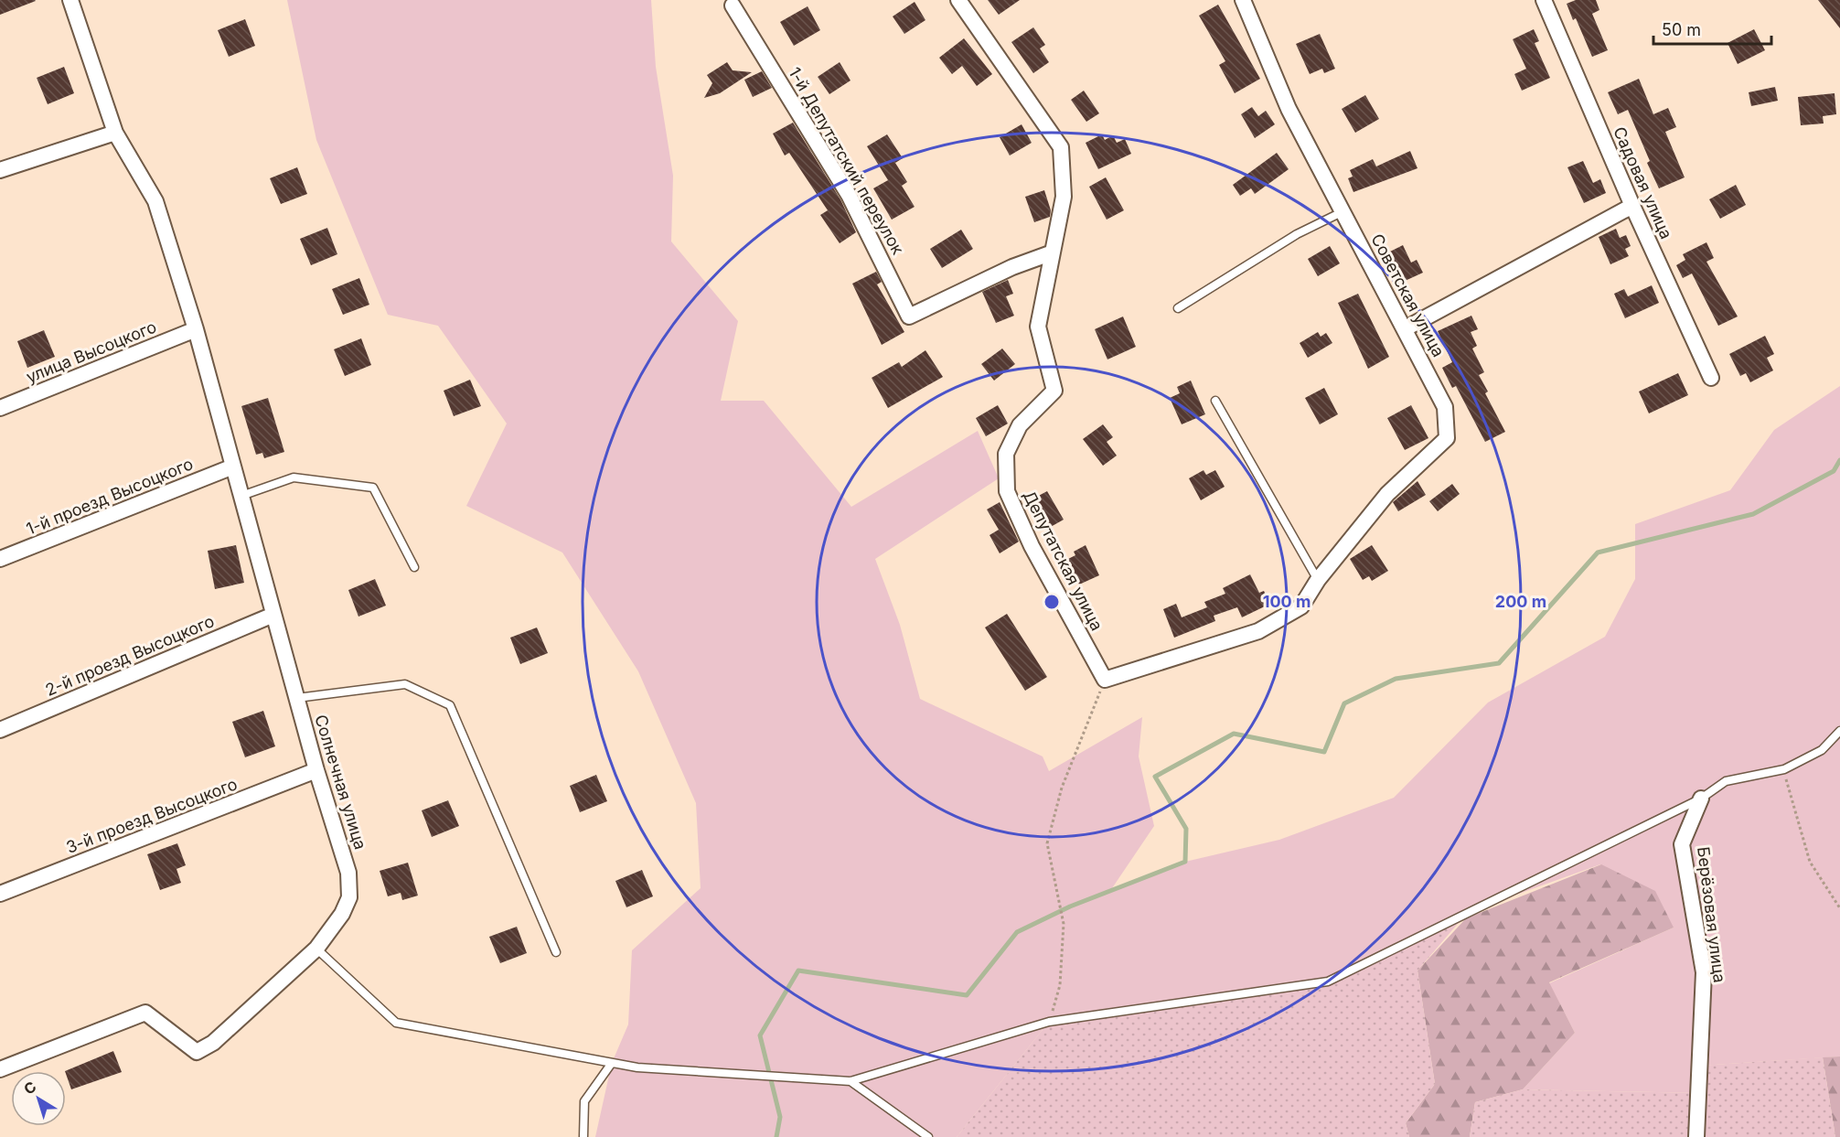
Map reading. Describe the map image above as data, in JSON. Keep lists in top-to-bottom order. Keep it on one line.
{"streets":{"street":["1-й Депутатский переулок","Садовая улица","Советская улица","улица Высоцкого","1-й проезд Высоцкого","Депутатская улица","2-й проезд Высоцкого","Солнечная улица","3-й проезд Высоцкого","Берёзовая улица"]},"crossings":[["1-й Депутатский переулок","Депутатская улица"],["улица Высоцкого","Солнечная улица"],["1-й проезд Высоцкого","Солнечная улица"],["2-й проезд Высоцкого","Солнечная улица"],["Солнечная улица","3-й проезд Высоцкого"]],"scale_bar":"50 m","north":"top left","rings":["100 m","200 m"]}
